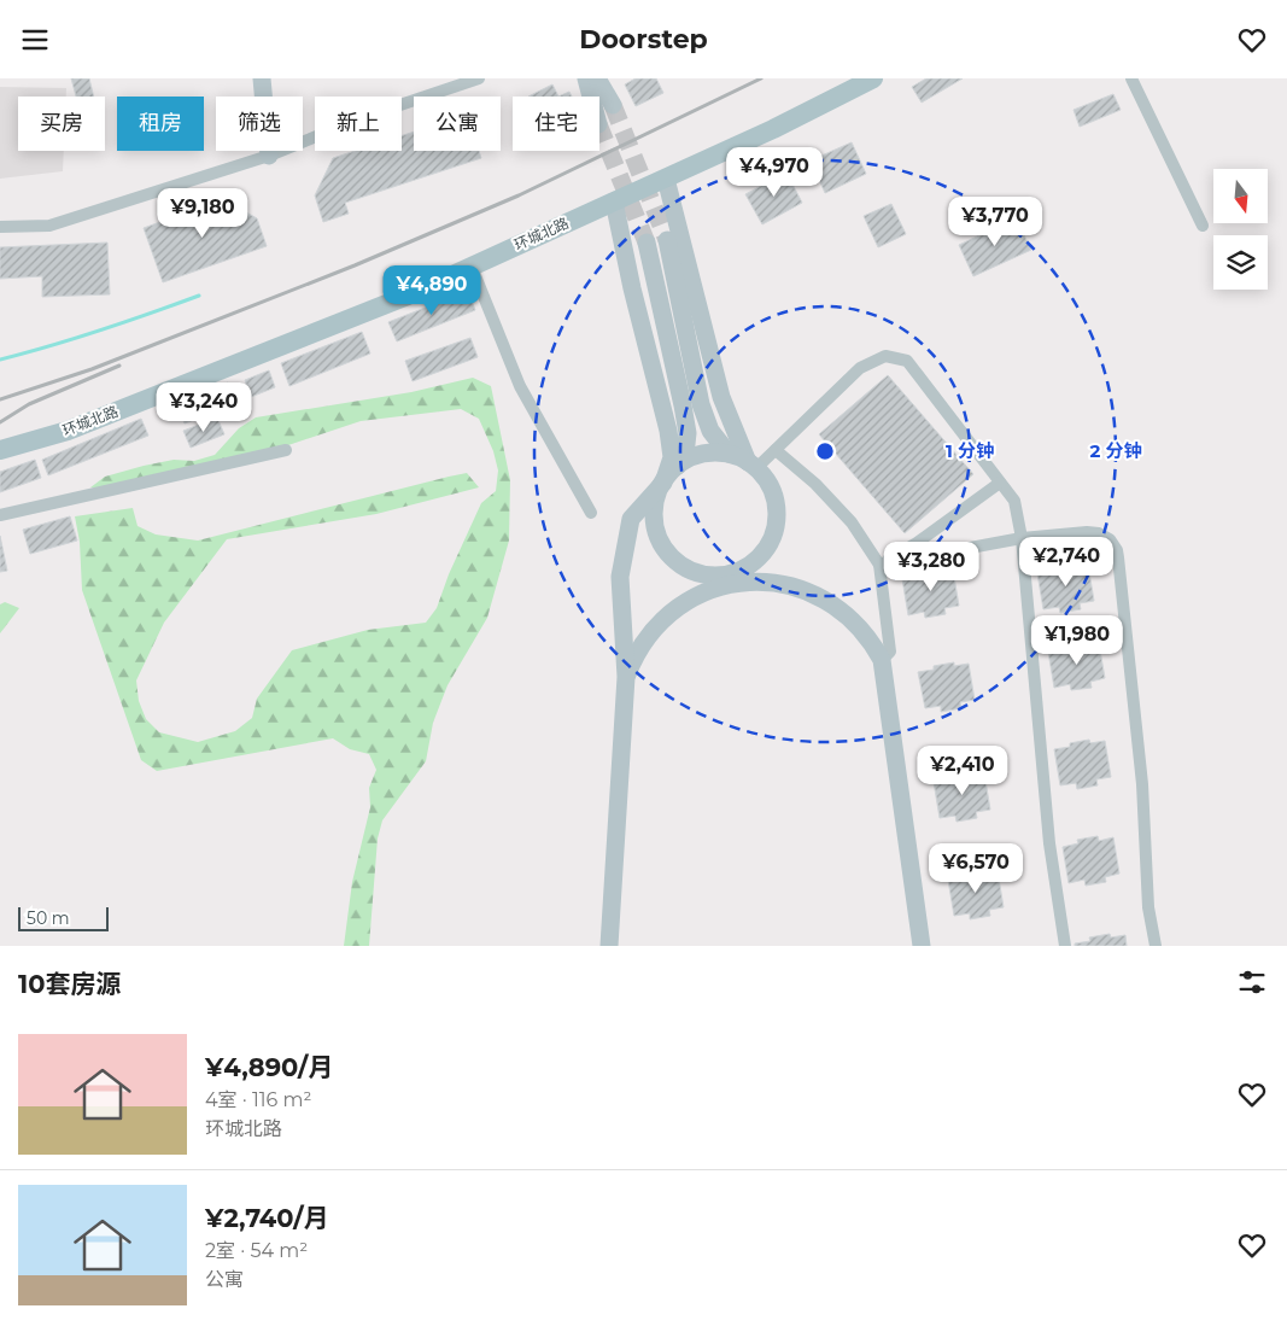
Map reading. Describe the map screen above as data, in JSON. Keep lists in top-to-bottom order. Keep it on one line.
{"streets":{"main road":["环城北路"]},"scale_bar":"50 m","north":"bottom","page":{"header":"Doorstep","chip":["买房","租房","筛选","新上","公寓","住宅"],"price":["¥4,970","¥9,180","¥3,770","¥4,890","¥3,240","¥2,740","¥3,280","¥1,980","¥2,410","¥6,570"],"scale":"50 m","heading":"10套房源","list":[{"name":"¥4,890/月","note":"4室 · 116 m² · 环城北路"},{"name":"¥2,740/月","note":"2室 · 54 m² · 公寓"}]},"rings":["1 分钟","2 分钟"]}
